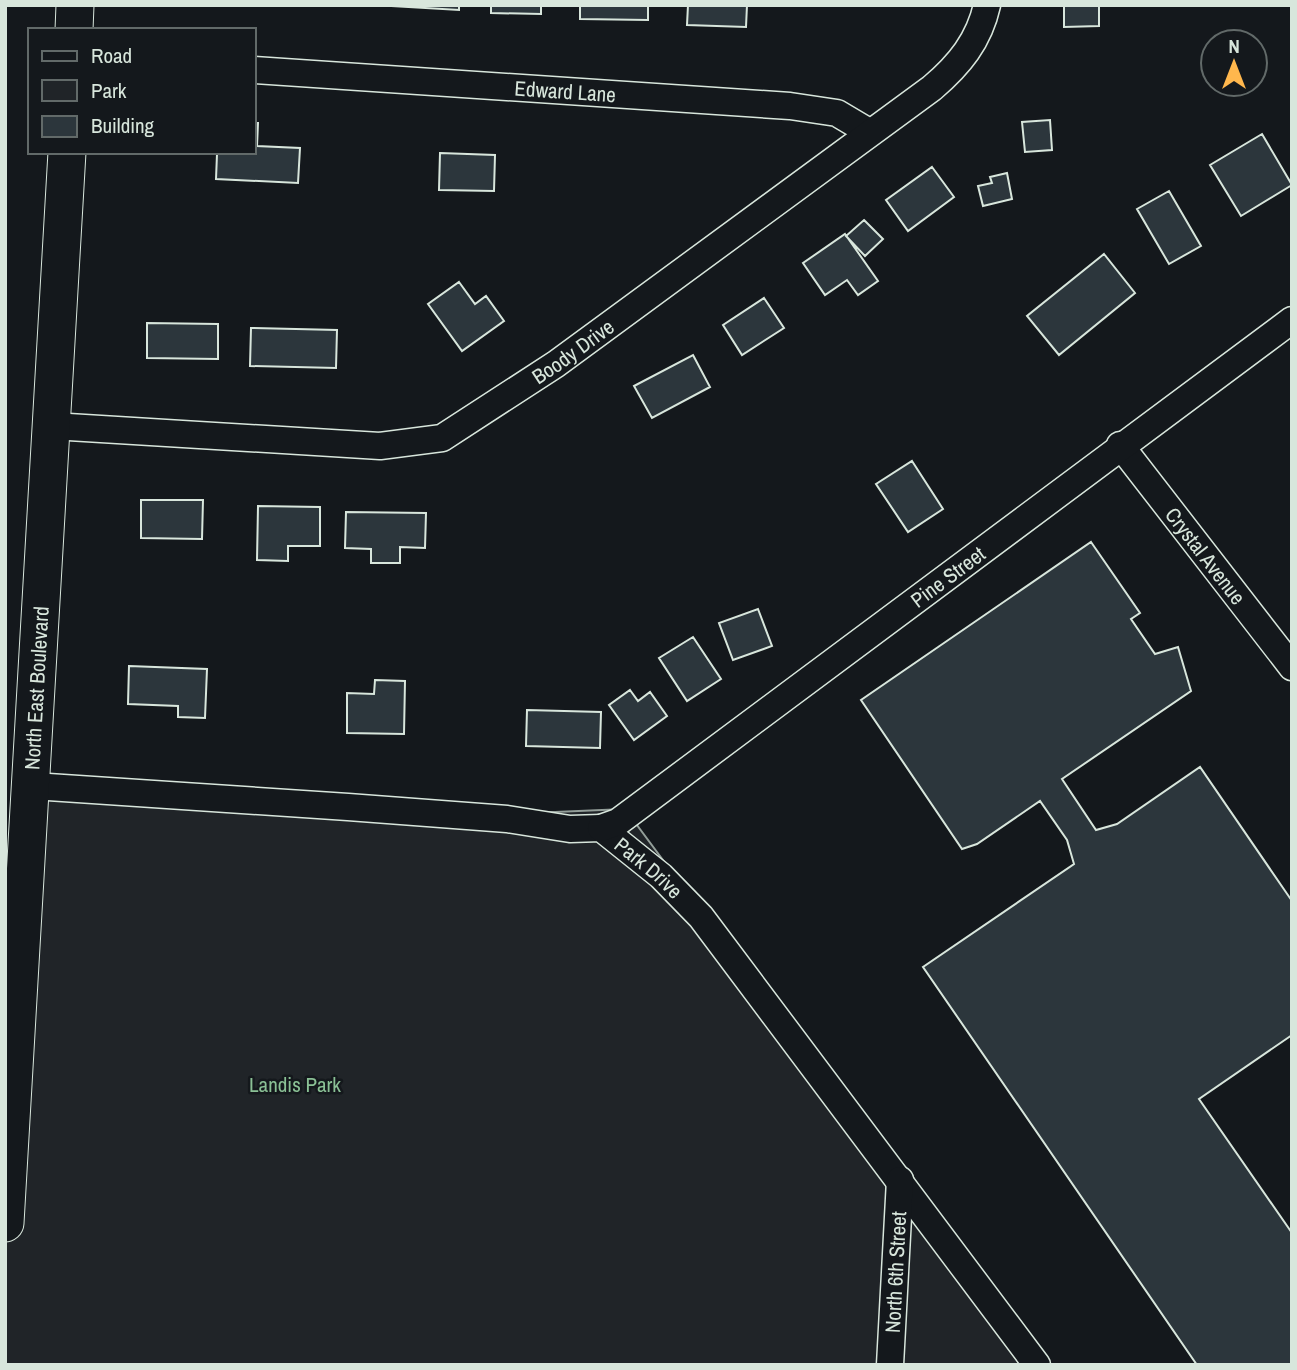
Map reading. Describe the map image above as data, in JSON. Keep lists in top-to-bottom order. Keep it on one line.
{"streets":{"main road":["North East Boulevard"],"street":["Edward Lane","Boody Drive","Crystal Avenue","Pine Street","Park Drive","North 6th Street"]},"crossings":[["Edward Lane","Boody Drive"],["Boody Drive","North East Boulevard"],["Crystal Avenue","Pine Street"],["Pine Street","Park Drive"],["North East Boulevard","Park Drive"],["Park Drive","North 6th Street"]],"parks":["Landis Park"],"legend":["Road","Park","Building"],"north":"top"}
